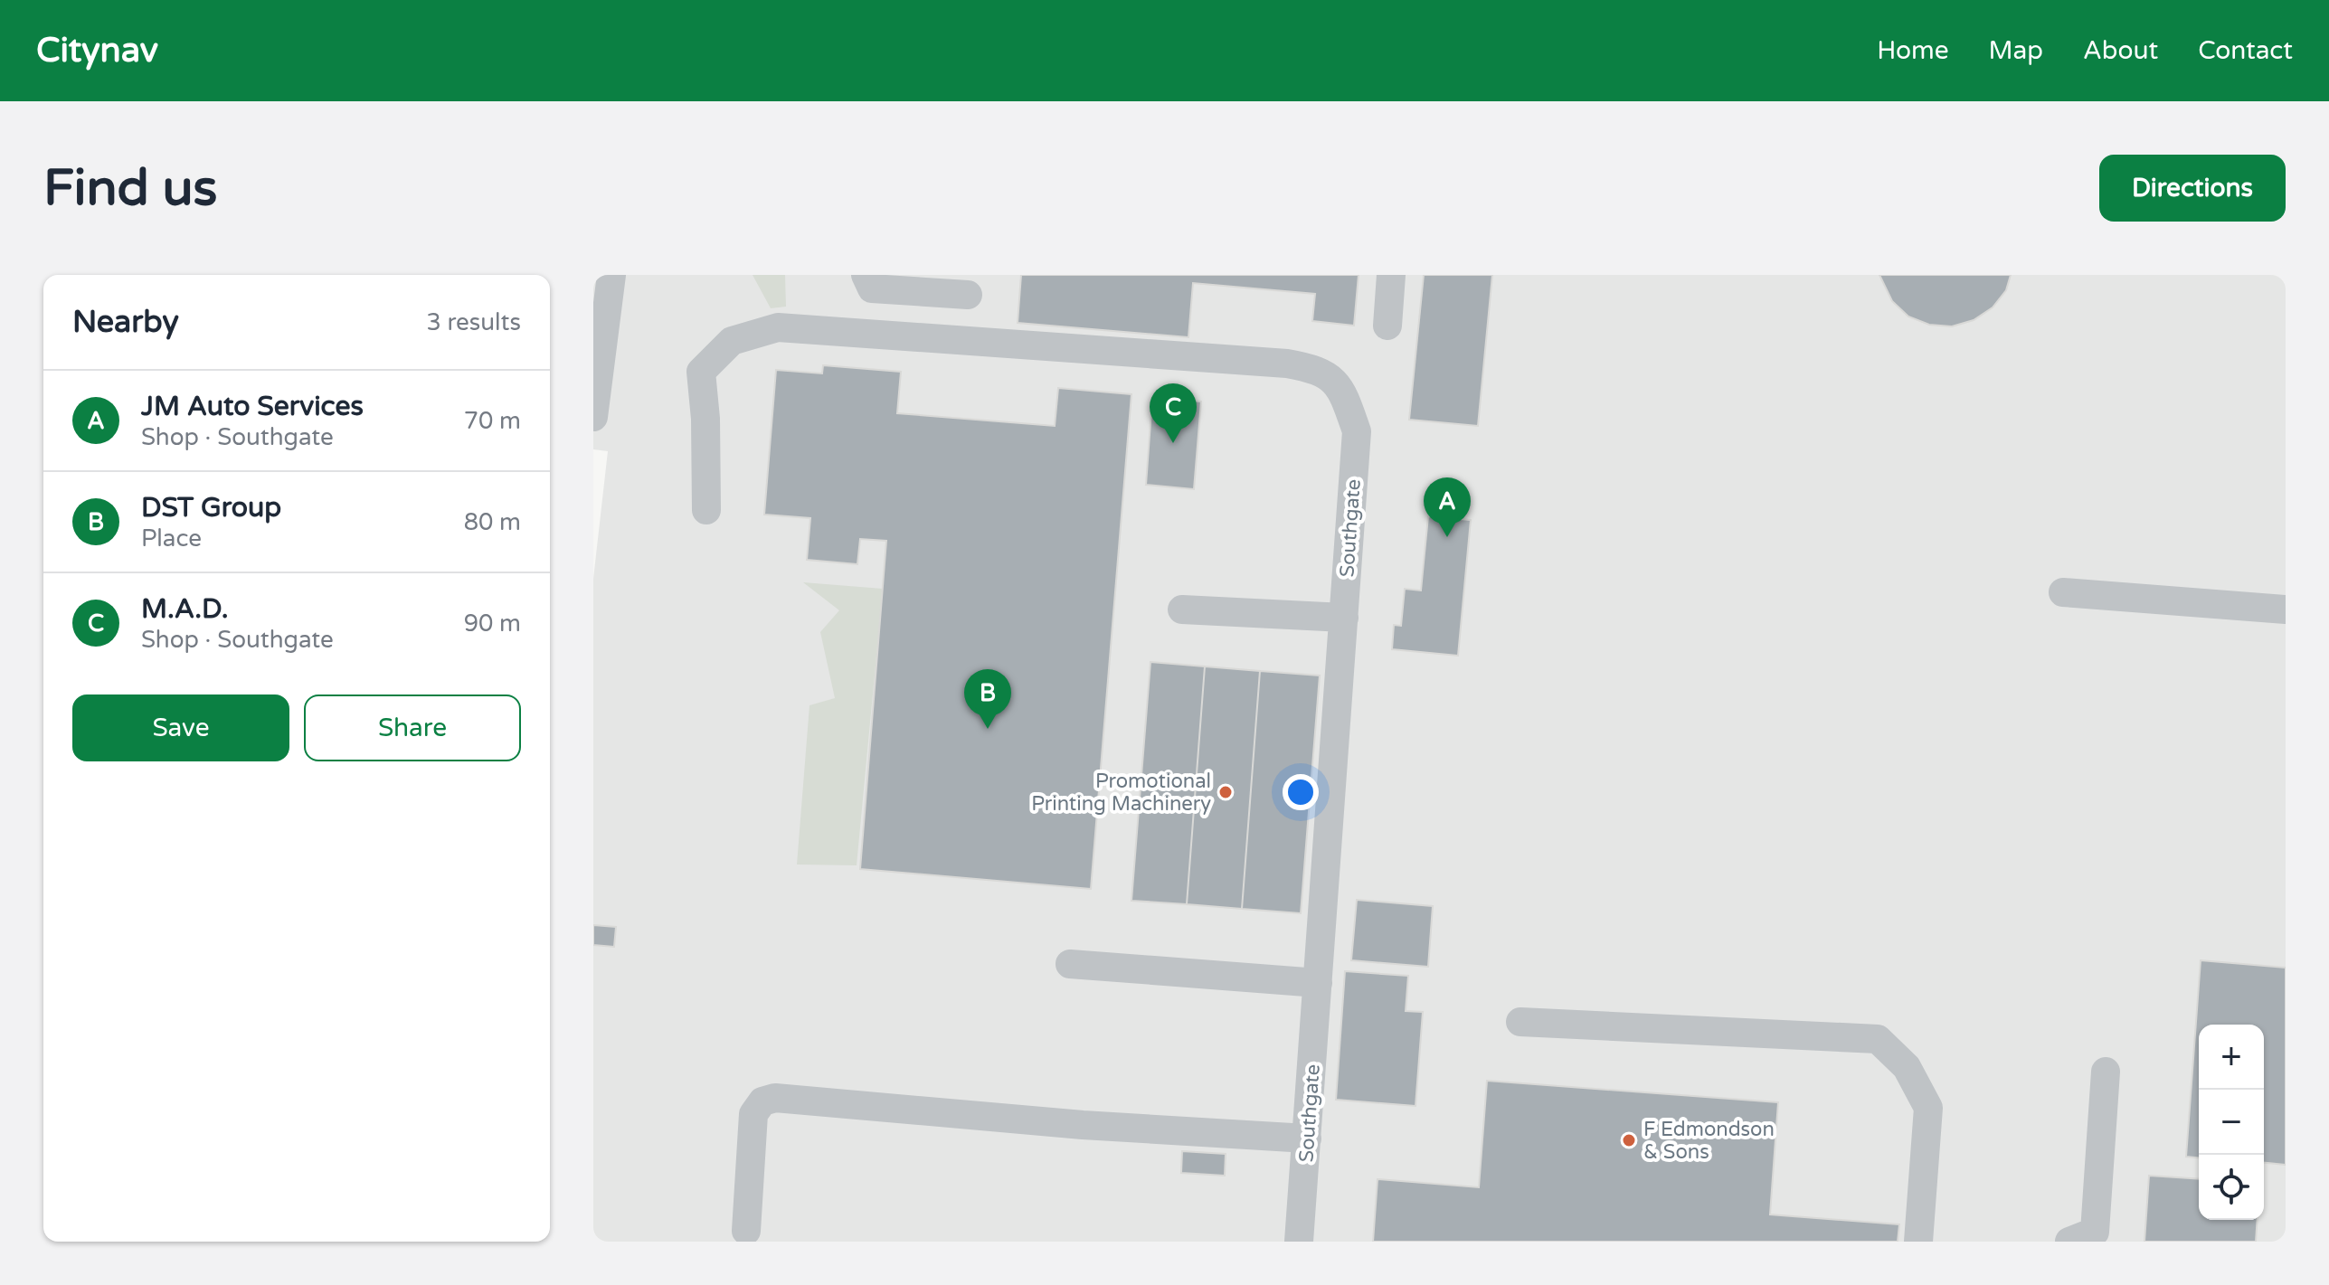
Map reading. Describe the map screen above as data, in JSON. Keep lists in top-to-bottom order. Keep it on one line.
{"streets":{"street":["Southgate"]},"places":["Promotional Printing Machinery","F Edmondson & Sons"],"page":{"header":"Citynav","nav":["Home","Map","About","Contact"],"buttons":["Directions",["Save","Share"]],"title":"Find us","heading":["Nearby","3 results"],"list":[{"mark":"A","name":"JM Auto Services","note":"Shop · Southgate","value":"70 m"},{"mark":"B","name":"DST Group","note":"Place","value":"80 m"},{"mark":"C","name":"M.A.D.","note":"Shop · Southgate","value":"90 m"}],"pins":["C","A","B"],"map_buttons":["+","−"]}}
